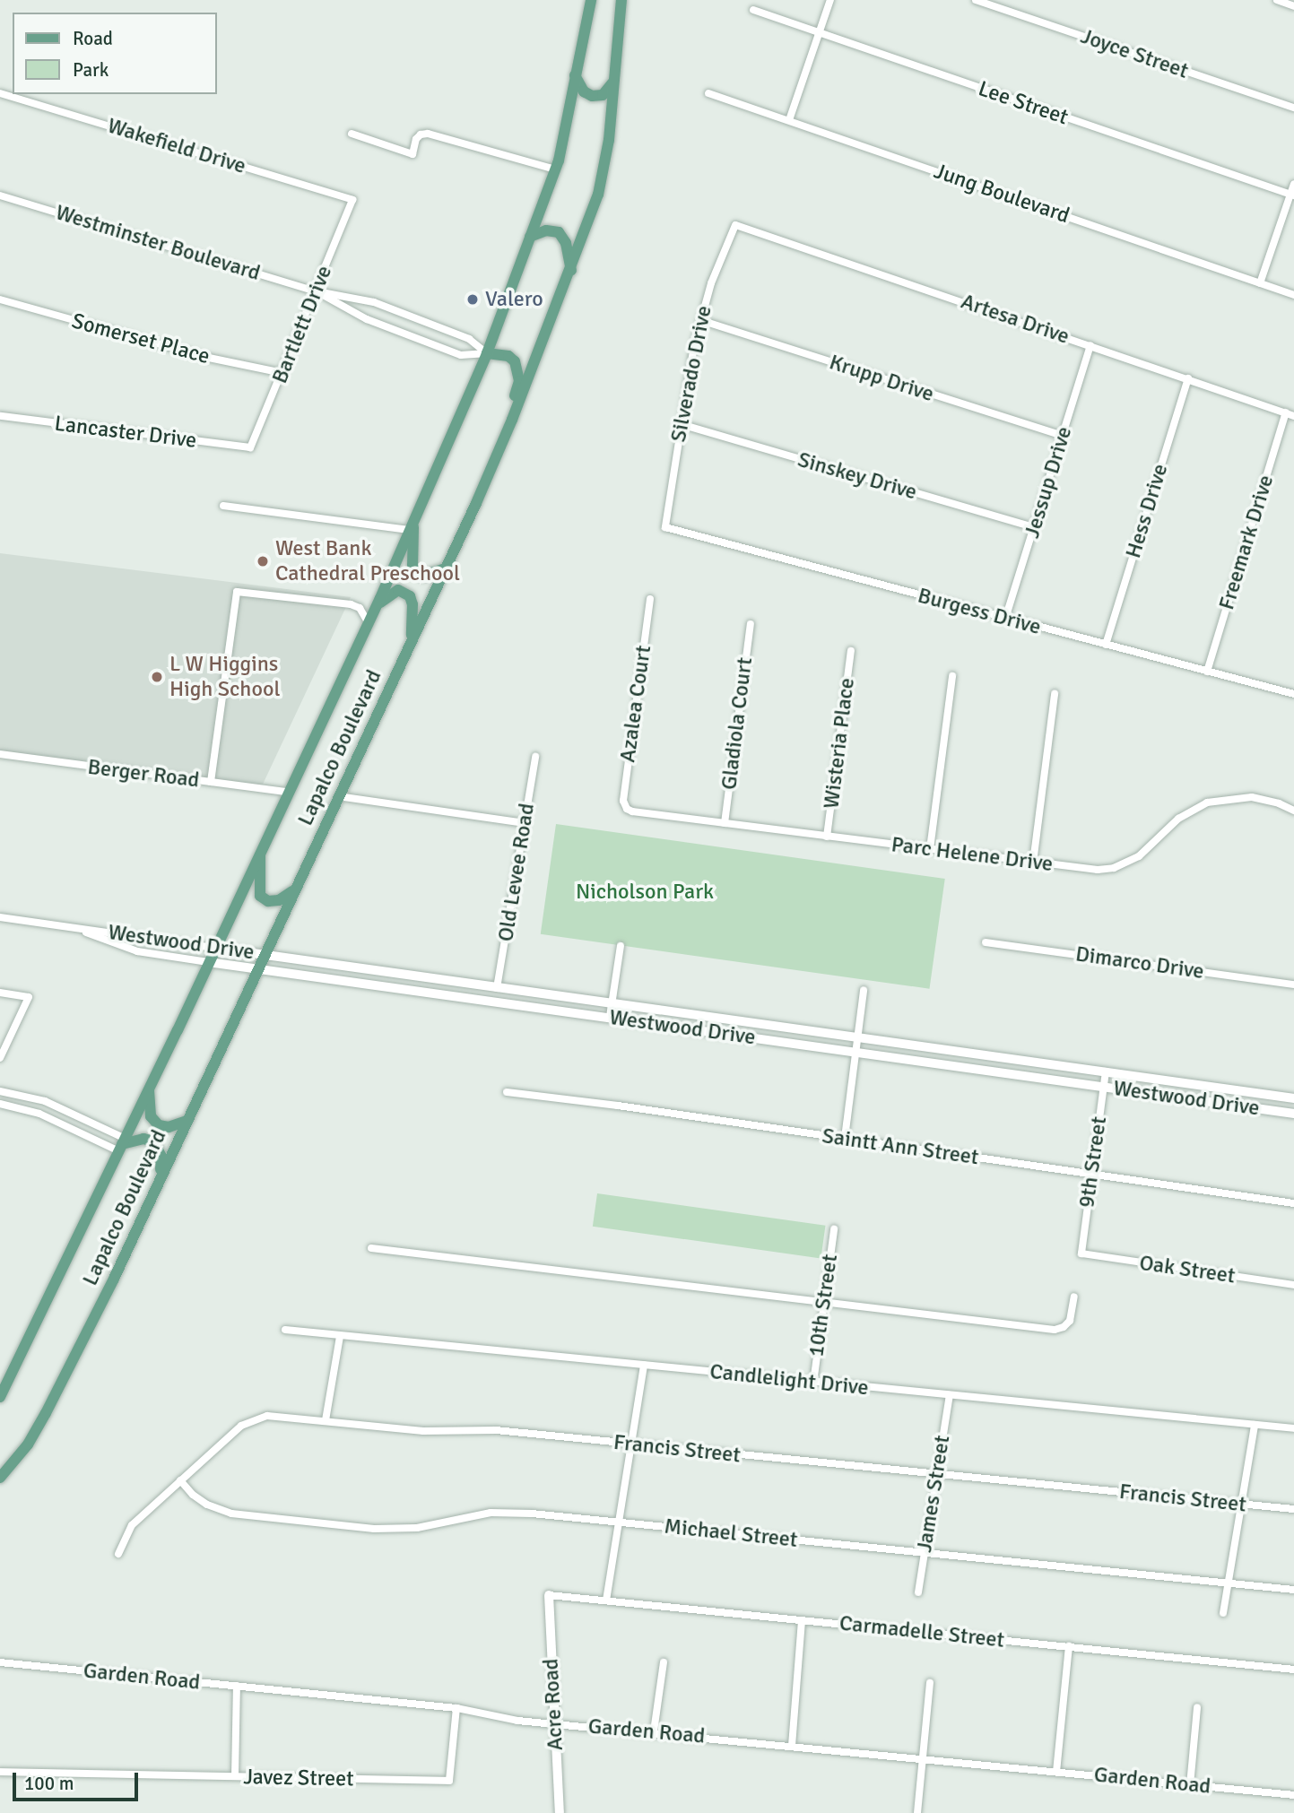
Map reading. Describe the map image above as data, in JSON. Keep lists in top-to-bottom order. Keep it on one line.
{"streets":{"main road":["Lapalco Boulevard"],"street":["Joyce Street","Lee Street","Wakefield Drive","Jung Boulevard","Westminster Boulevard","Artesa Drive","Bartlett Drive","Somerset Place","Silverado Drive","Krupp Drive","Lancaster Drive","Sinskey Drive","Jessup Drive","Hess Drive","Freemark Drive","Burgess Drive","Azalea Court","Gladiola Court","Wisteria Place","Berger Road","Parc Helene Drive","Old Levee Road","Westwood Drive","Dimarco Drive","Saintt Ann Street","9th Street","Oak Street","10th Street","Candlelight Drive","Francis Street","James Street","Michael Street","Carmadelle Street","Garden Road","Acre Road","Javez Street"]},"crossings":[["Wakefield Drive","Bartlett Drive"],["Westminster Boulevard","Bartlett Drive"],["Westminster Boulevard","Lapalco Boulevard"],["Artesa Drive","Silverado Drive"],["Artesa Drive","Jessup Drive"],["Artesa Drive","Hess Drive"],["Artesa Drive","Freemark Drive"],["Bartlett Drive","Somerset Place"],["Bartlett Drive","Lancaster Drive"],["Silverado Drive","Krupp Drive"],["Silverado Drive","Sinskey Drive"],["Silverado Drive","Burgess Drive"],["Krupp Drive","Jessup Drive"],["Sinskey Drive","Jessup Drive"],["Jessup Drive","Burgess Drive"],["Hess Drive","Burgess Drive"],["Freemark Drive","Burgess Drive"],["Azalea Court","Parc Helene Drive"],["Gladiola Court","Parc Helene Drive"],["Wisteria Place","Parc Helene Drive"],["Lapalco Boulevard","Berger Road"],["Lapalco Boulevard","Westwood Drive"],["Old Levee Road","Westwood Drive"],["Westwood Drive","9th Street"],["Saintt Ann Street","9th Street"],["9th Street","Oak Street"],["10th Street","Candlelight Drive"],["Candlelight Drive","James Street"],["Francis Street","James Street"],["Francis Street","Michael Street"],["James Street","Michael Street"],["Carmadelle Street","Acre Road"],["Garden Road","Acre Road"],["Garden Road","Javez Street"]],"parks":["Nicholson Park"],"places":["Valero","West Bank Cathedral Preschool","L W Higgins High School"],"legend":["Road","Park"],"scale_bar":"100 m"}
